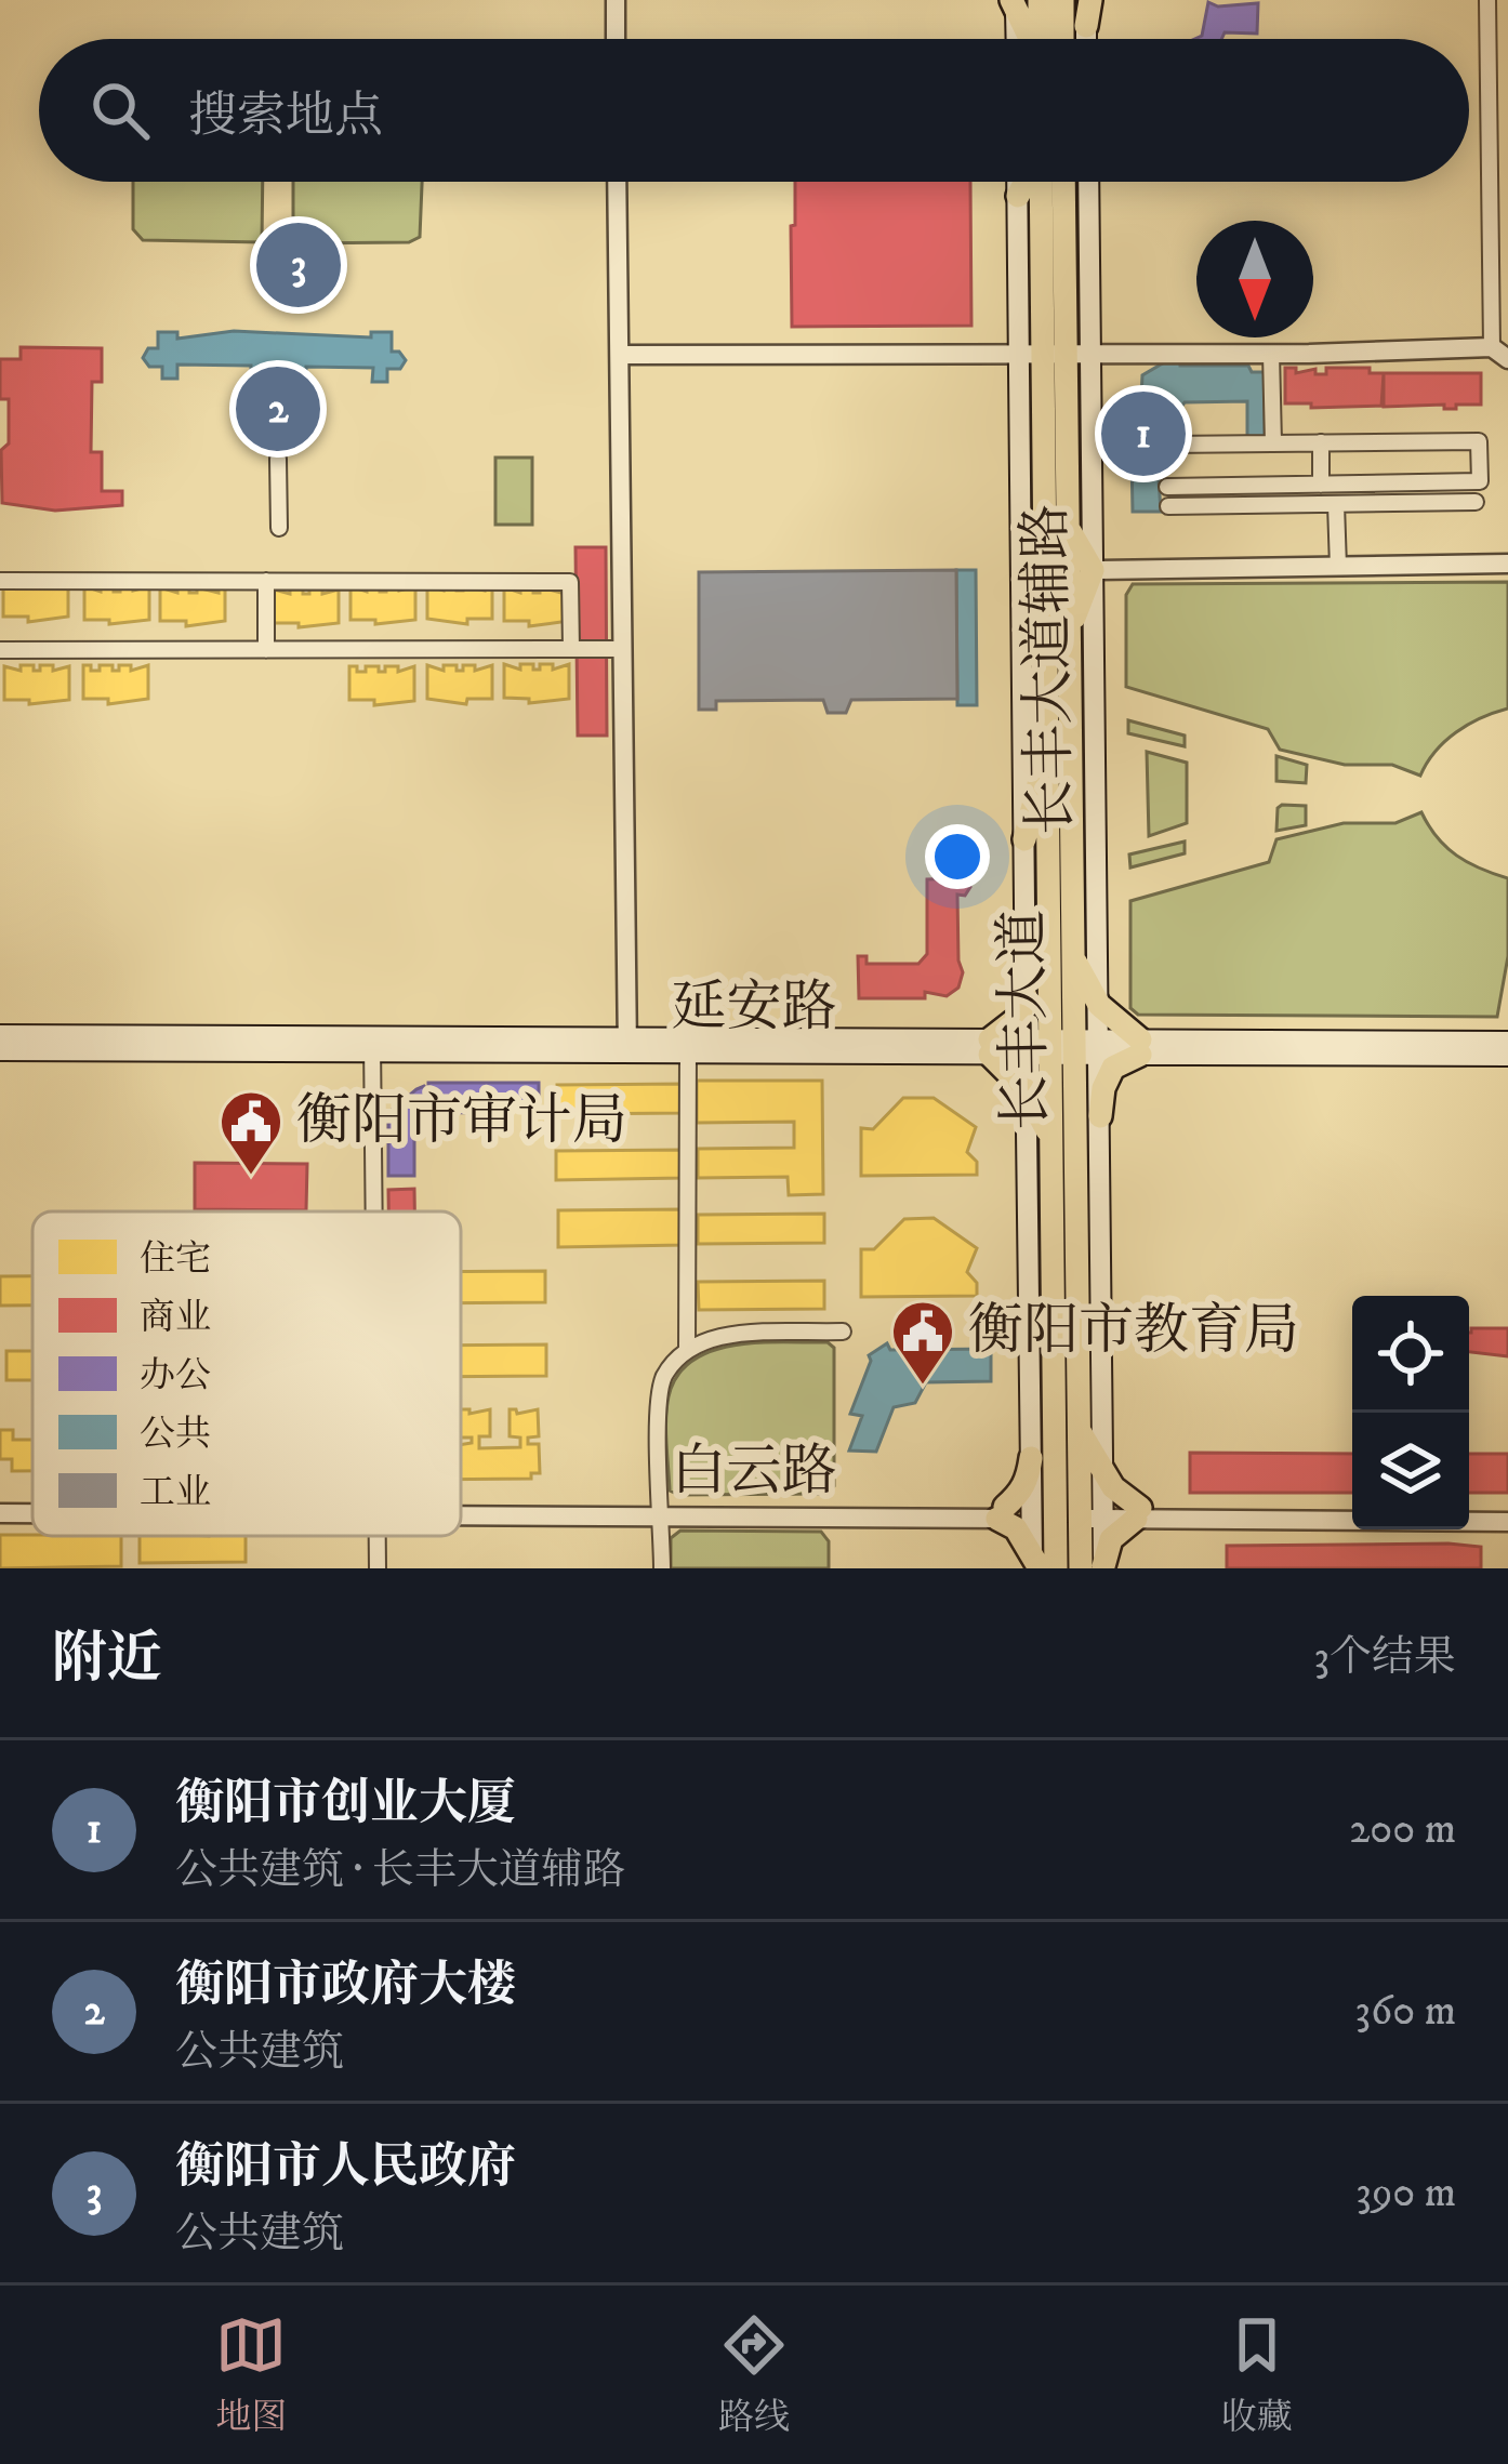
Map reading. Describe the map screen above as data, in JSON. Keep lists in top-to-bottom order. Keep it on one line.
{"streets":{"main road":["长丰大道辅路","延安路","长丰大道"],"street":["白云路"]},"crossings":[["长丰大道辅路","延安路"],["长丰大道辅路","长丰大道"],["长丰大道辅路","白云路"],["延安路","长丰大道"],["长丰大道","白云路"]],"places":{"public building":["衡阳市审计局","衡阳市教育局"]},"legend":["住宅","商业","办公","公共","工业"],"north":"bottom","page":{"search":"搜索地点","pins":["3","2","1"],"heading":["附近","3个结果"],"list":[{"mark":"1","name":"衡阳市创业大厦","note":"公共建筑 · 长丰大道辅路","value":"200 m"},{"mark":"2","name":"衡阳市政府大楼","note":"公共建筑","value":"360 m"},{"mark":"3","name":"衡阳市人民政府","note":"公共建筑","value":"390 m"}],"nav":["地图","路线","收藏"]}}
